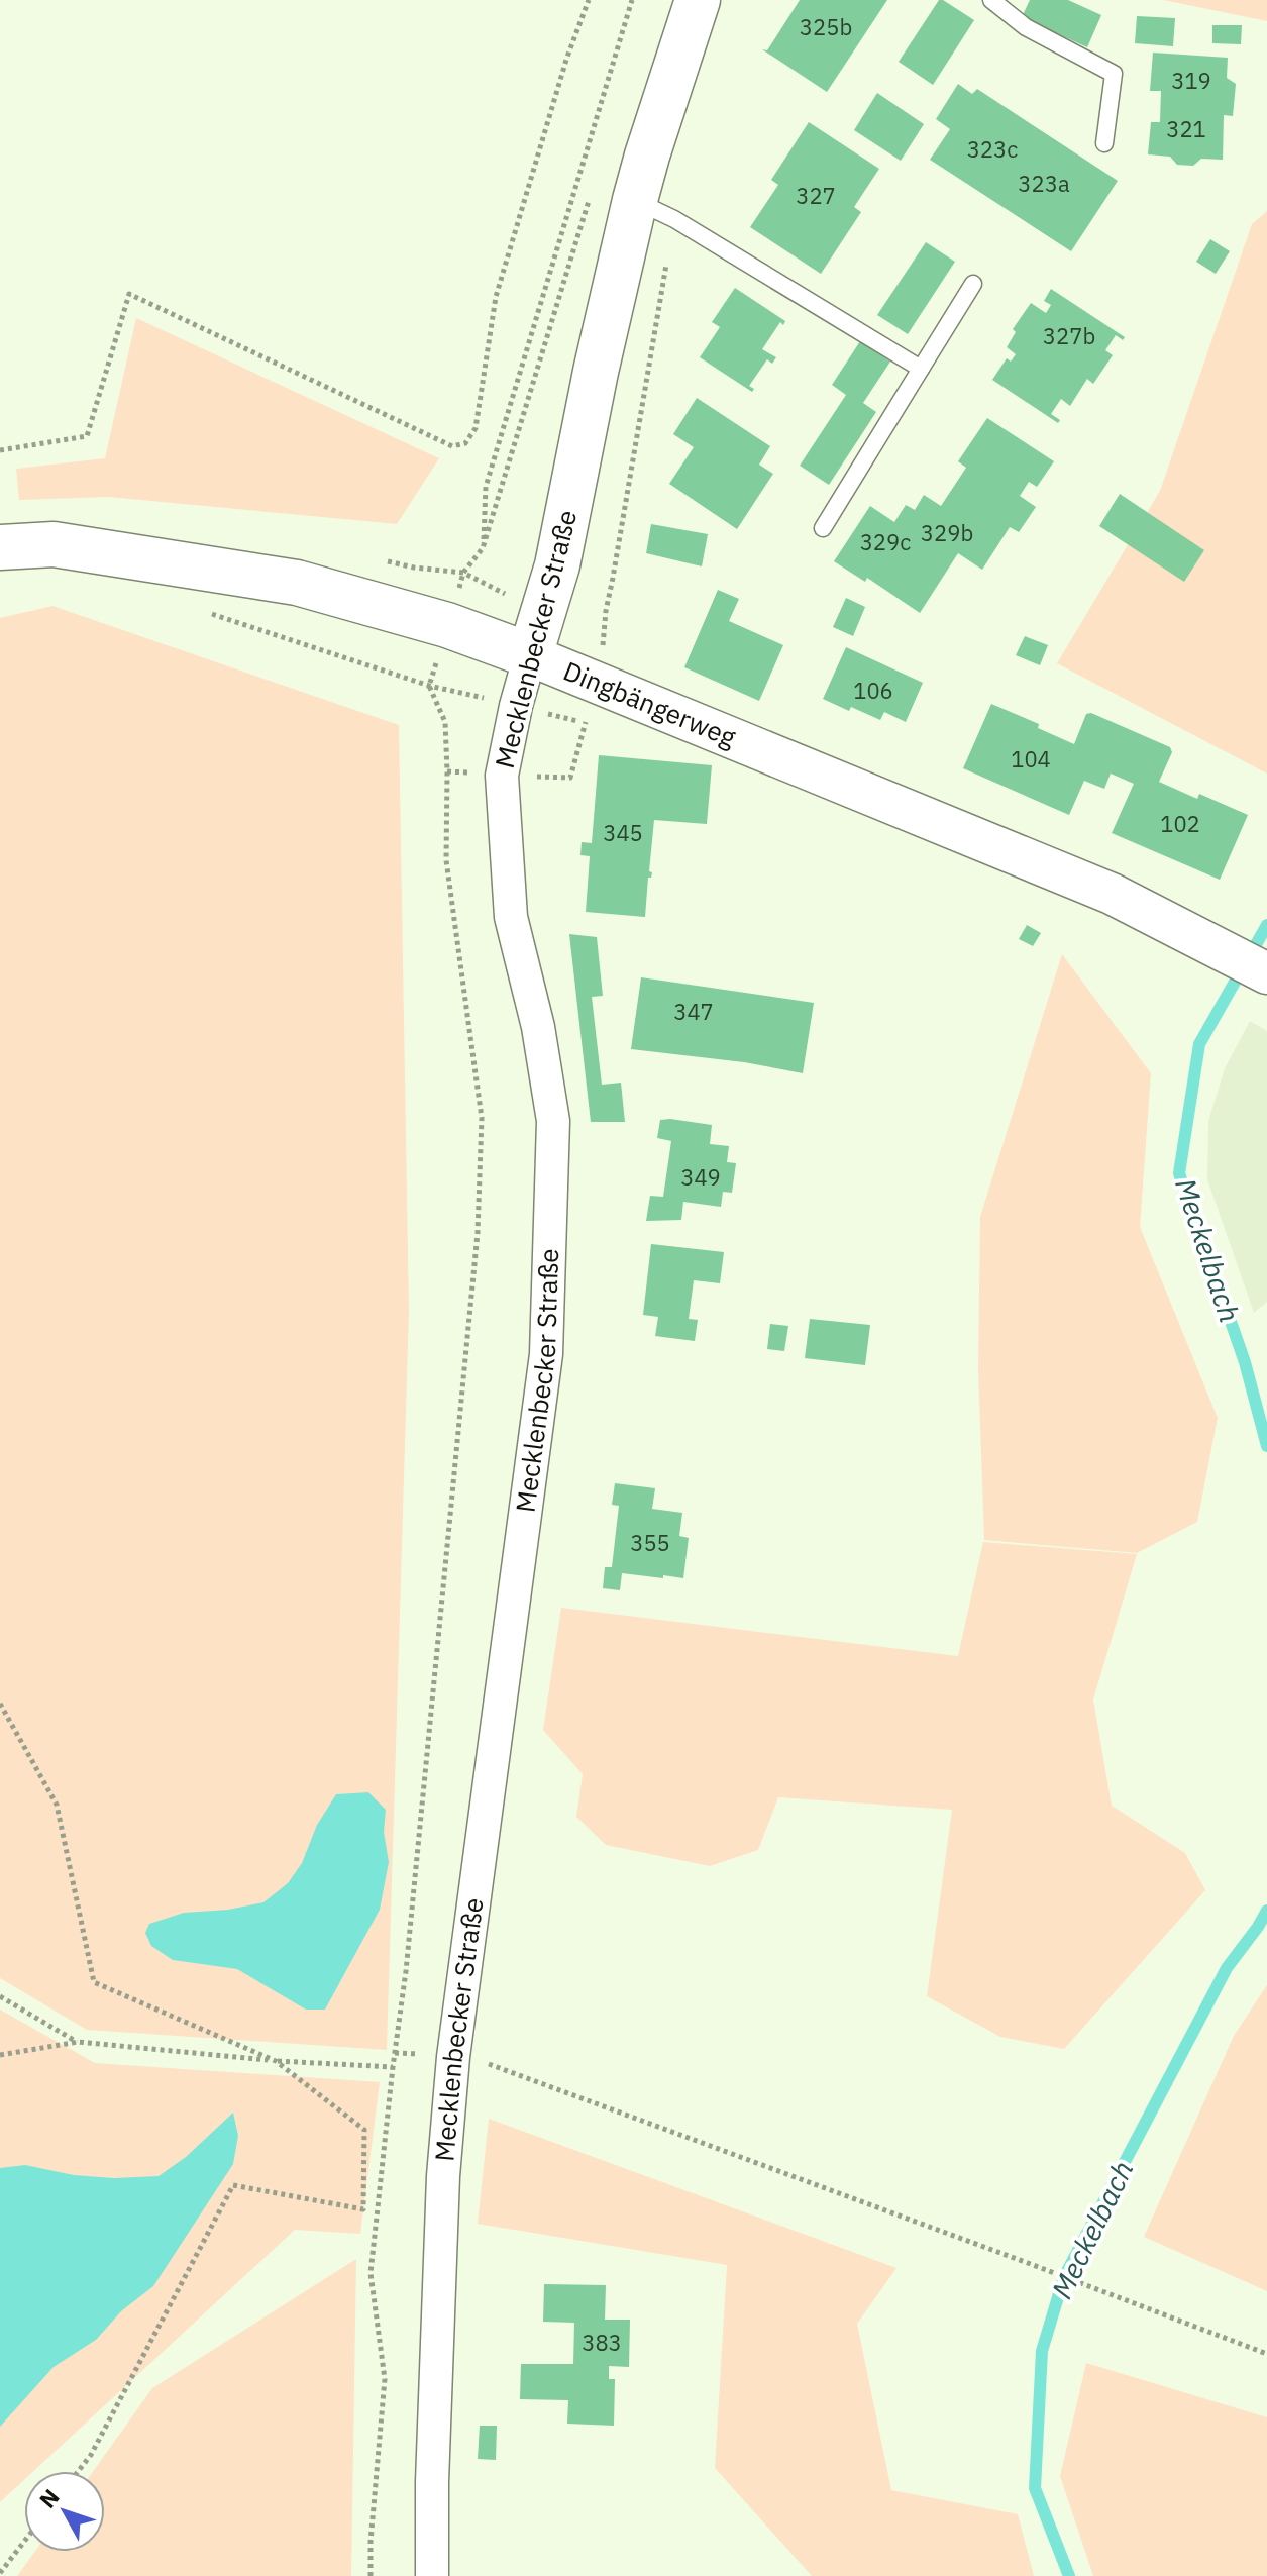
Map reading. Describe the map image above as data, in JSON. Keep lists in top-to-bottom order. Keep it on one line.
{"streets":{"main road":["Mecklenbecker Straße","Dingbängerweg"]},"crossings":[["Mecklenbecker Straße","Dingbängerweg"]],"water":["Meckelbach"],"house_numbers":["325b","319","321","323c","323a","327","327b","329b","329c","106","104","102","345","347","349","355","383"],"north":"top left"}
